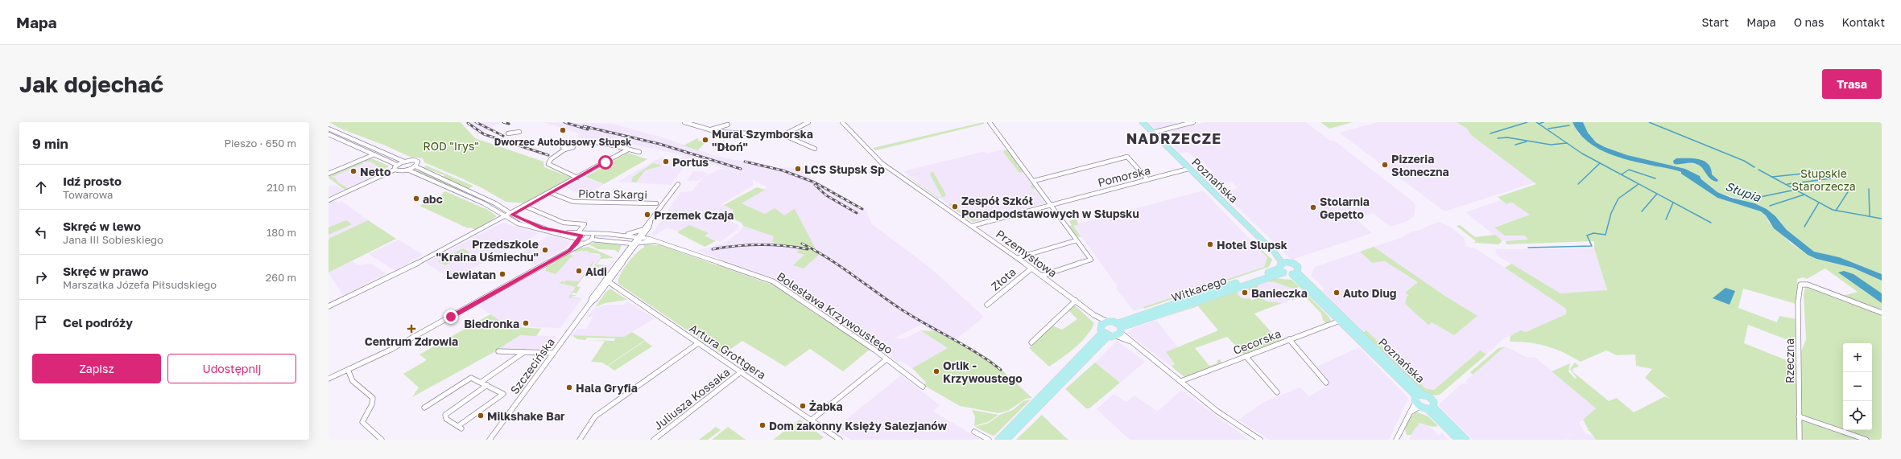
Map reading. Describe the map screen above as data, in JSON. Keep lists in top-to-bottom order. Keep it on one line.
{"streets":{"main road":["Poznańska","Witkacego"],"street":["Pomorska","Piotra Skargi","Przemysłowa","Złota","Bolesława Krzywoustego","Cecorska","Artura Grottgera","Rzeczna","Szczecińska","Juliusza Kossaka"]},"crossings":[["Pomorska","Poznańska"],["Pomorska","Przemysłowa"],["Poznańska","Witkacego"],["Poznańska","Cecorska"],["Przemysłowa","Złota"],["Bolesława Krzywoustego","Szczecińska"],["Artura Grottgera","Szczecińska"],["Artura Grottgera","Juliusza Kossaka"]],"districts":["NADRZECZE"],"water":["Słupia"],"parks":["ROD \"Irys\"","Słupskie Starorzecza"],"places":{"other":["Dworzec Autobusowy Słupsk","Mural Szymborska \"Dłoń\"","Portus","Pizzeria Słoneczna","LCS Słupsk Sp","Netto","abc","Zespół Szkół Ponadpodstawowych w Słupsku","Stolarnia Gepetto","Przemek Czaja","Hotel Slupsk","Przedszkole \"Kraina Uśmiechu\"","Aldi","Lewiatan","Banieczka","Auto Diug","Biedronka","Orlik - Krzywoustego","Hala Gryfia","Żabka","Milkshake Bar","Dom zakonny Księży Salezjanów"],"health":["Centrum Zdrowia"]},"page":{"header":"Mapa","nav":["Start","Mapa","O nas","Kontakt"],"buttons":["Trasa",["Zapisz","Udostępnij"]],"title":"Jak dojechać","heading":["9 min","Pieszo · 650 m"],"list":[["Idź prosto","Towarowa","210 m"],["Skręć w lewo","Jana III Sobieskiego","180 m"],["Skręć w prawo","Marszałka Józefa Piłsudskiego","260 m"],"Cel podróży"],"map_buttons":["+","−"]}}
